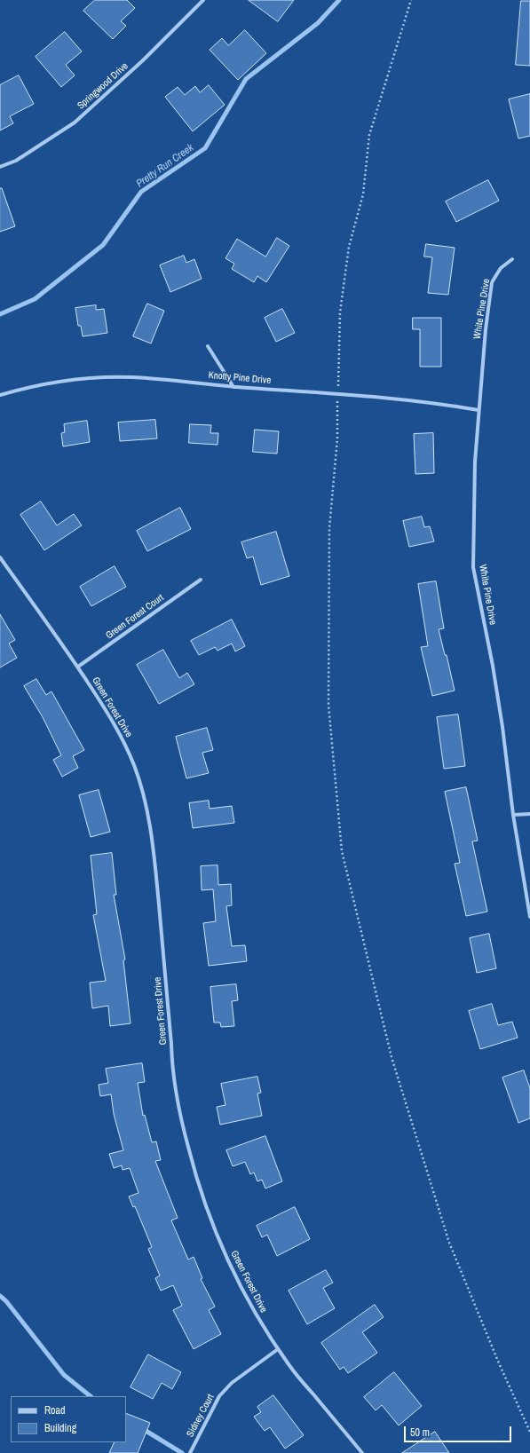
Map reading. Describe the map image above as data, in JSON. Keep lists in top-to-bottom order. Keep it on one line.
{"streets":{"street":["Springwood Drive","White Pine Drive","Knotty Pine Drive","Green Forest Court","Green Forest Drive","Sidney Court"]},"crossings":[["White Pine Drive","Knotty Pine Drive"],["Green Forest Court","Green Forest Drive"],["Green Forest Drive","Sidney Court"]],"water":["Pretty Run Creek"],"legend":["Road","Building"],"scale_bar":"50 m"}
